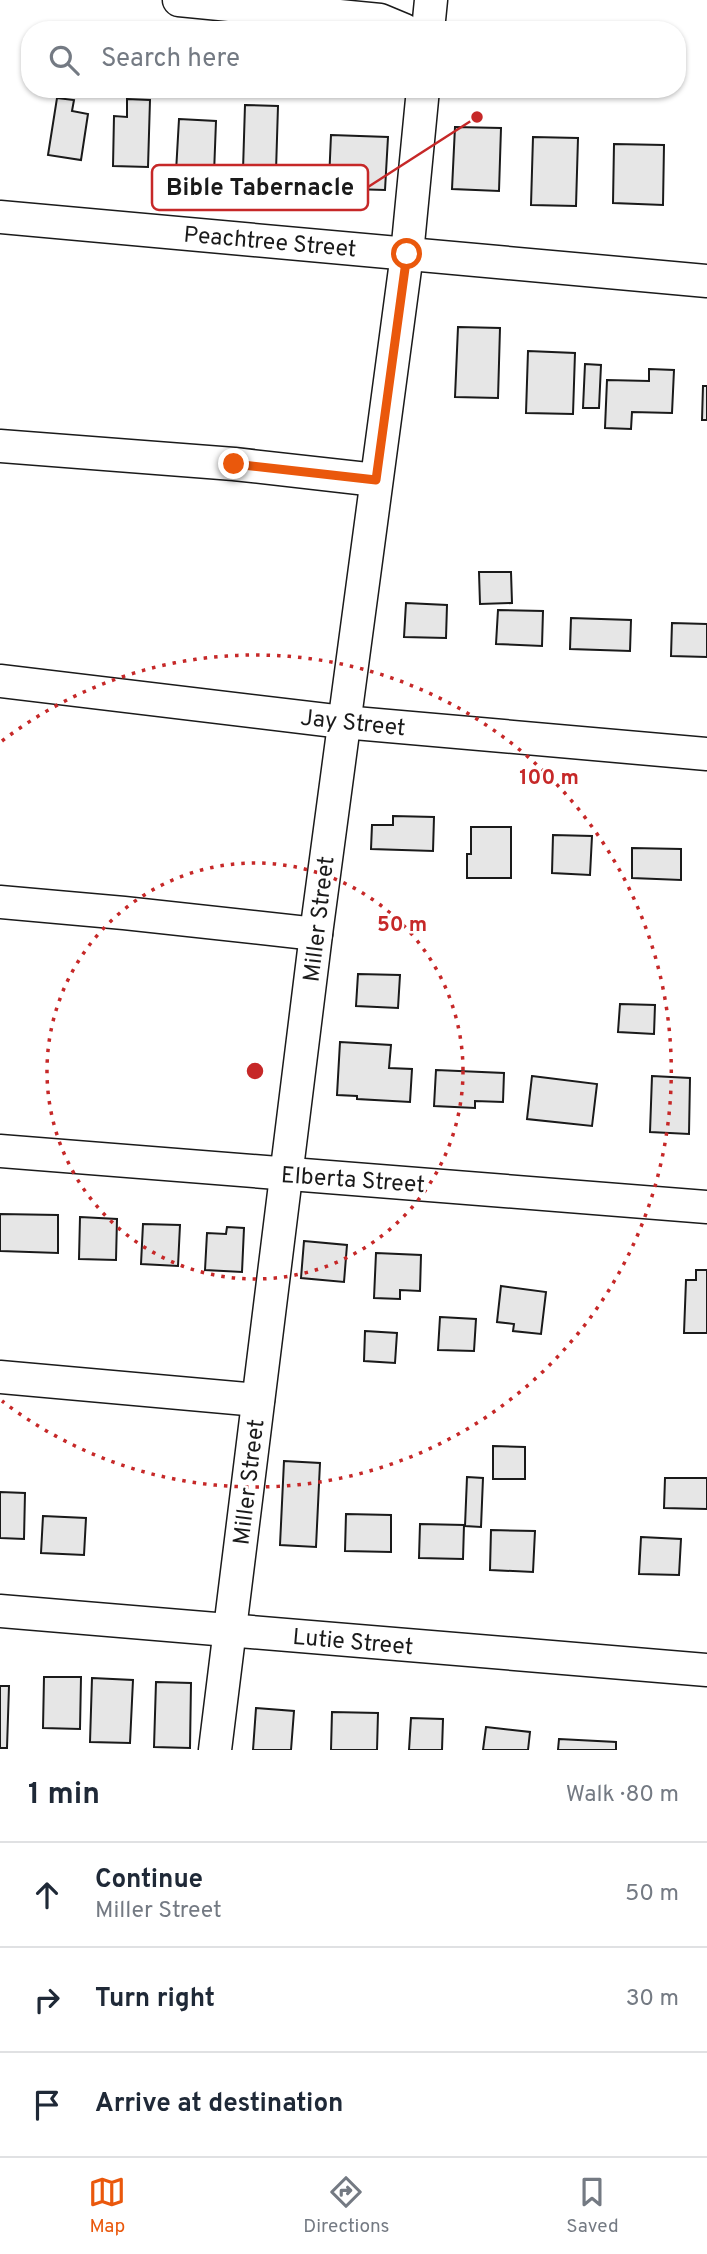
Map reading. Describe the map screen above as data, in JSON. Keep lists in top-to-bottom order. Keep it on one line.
{"streets":{"street":["Peachtree Street","Jay Street","Miller Street","Elberta Street","Lutie Street"]},"crossings":[["Peachtree Street","Miller Street"],["Jay Street","Miller Street"],["Miller Street","Elberta Street"],["Miller Street","Lutie Street"]],"places":["Bible Tabernacle"],"page":{"search":"Search here","heading":["1 min","Walk · 80 m"],"list":[["Continue","Miller Street","50 m"],["Turn right","30 m"],"Arrive at destination"],"nav":["Map","Directions","Saved"]},"rings":["100 m","50 m"]}
